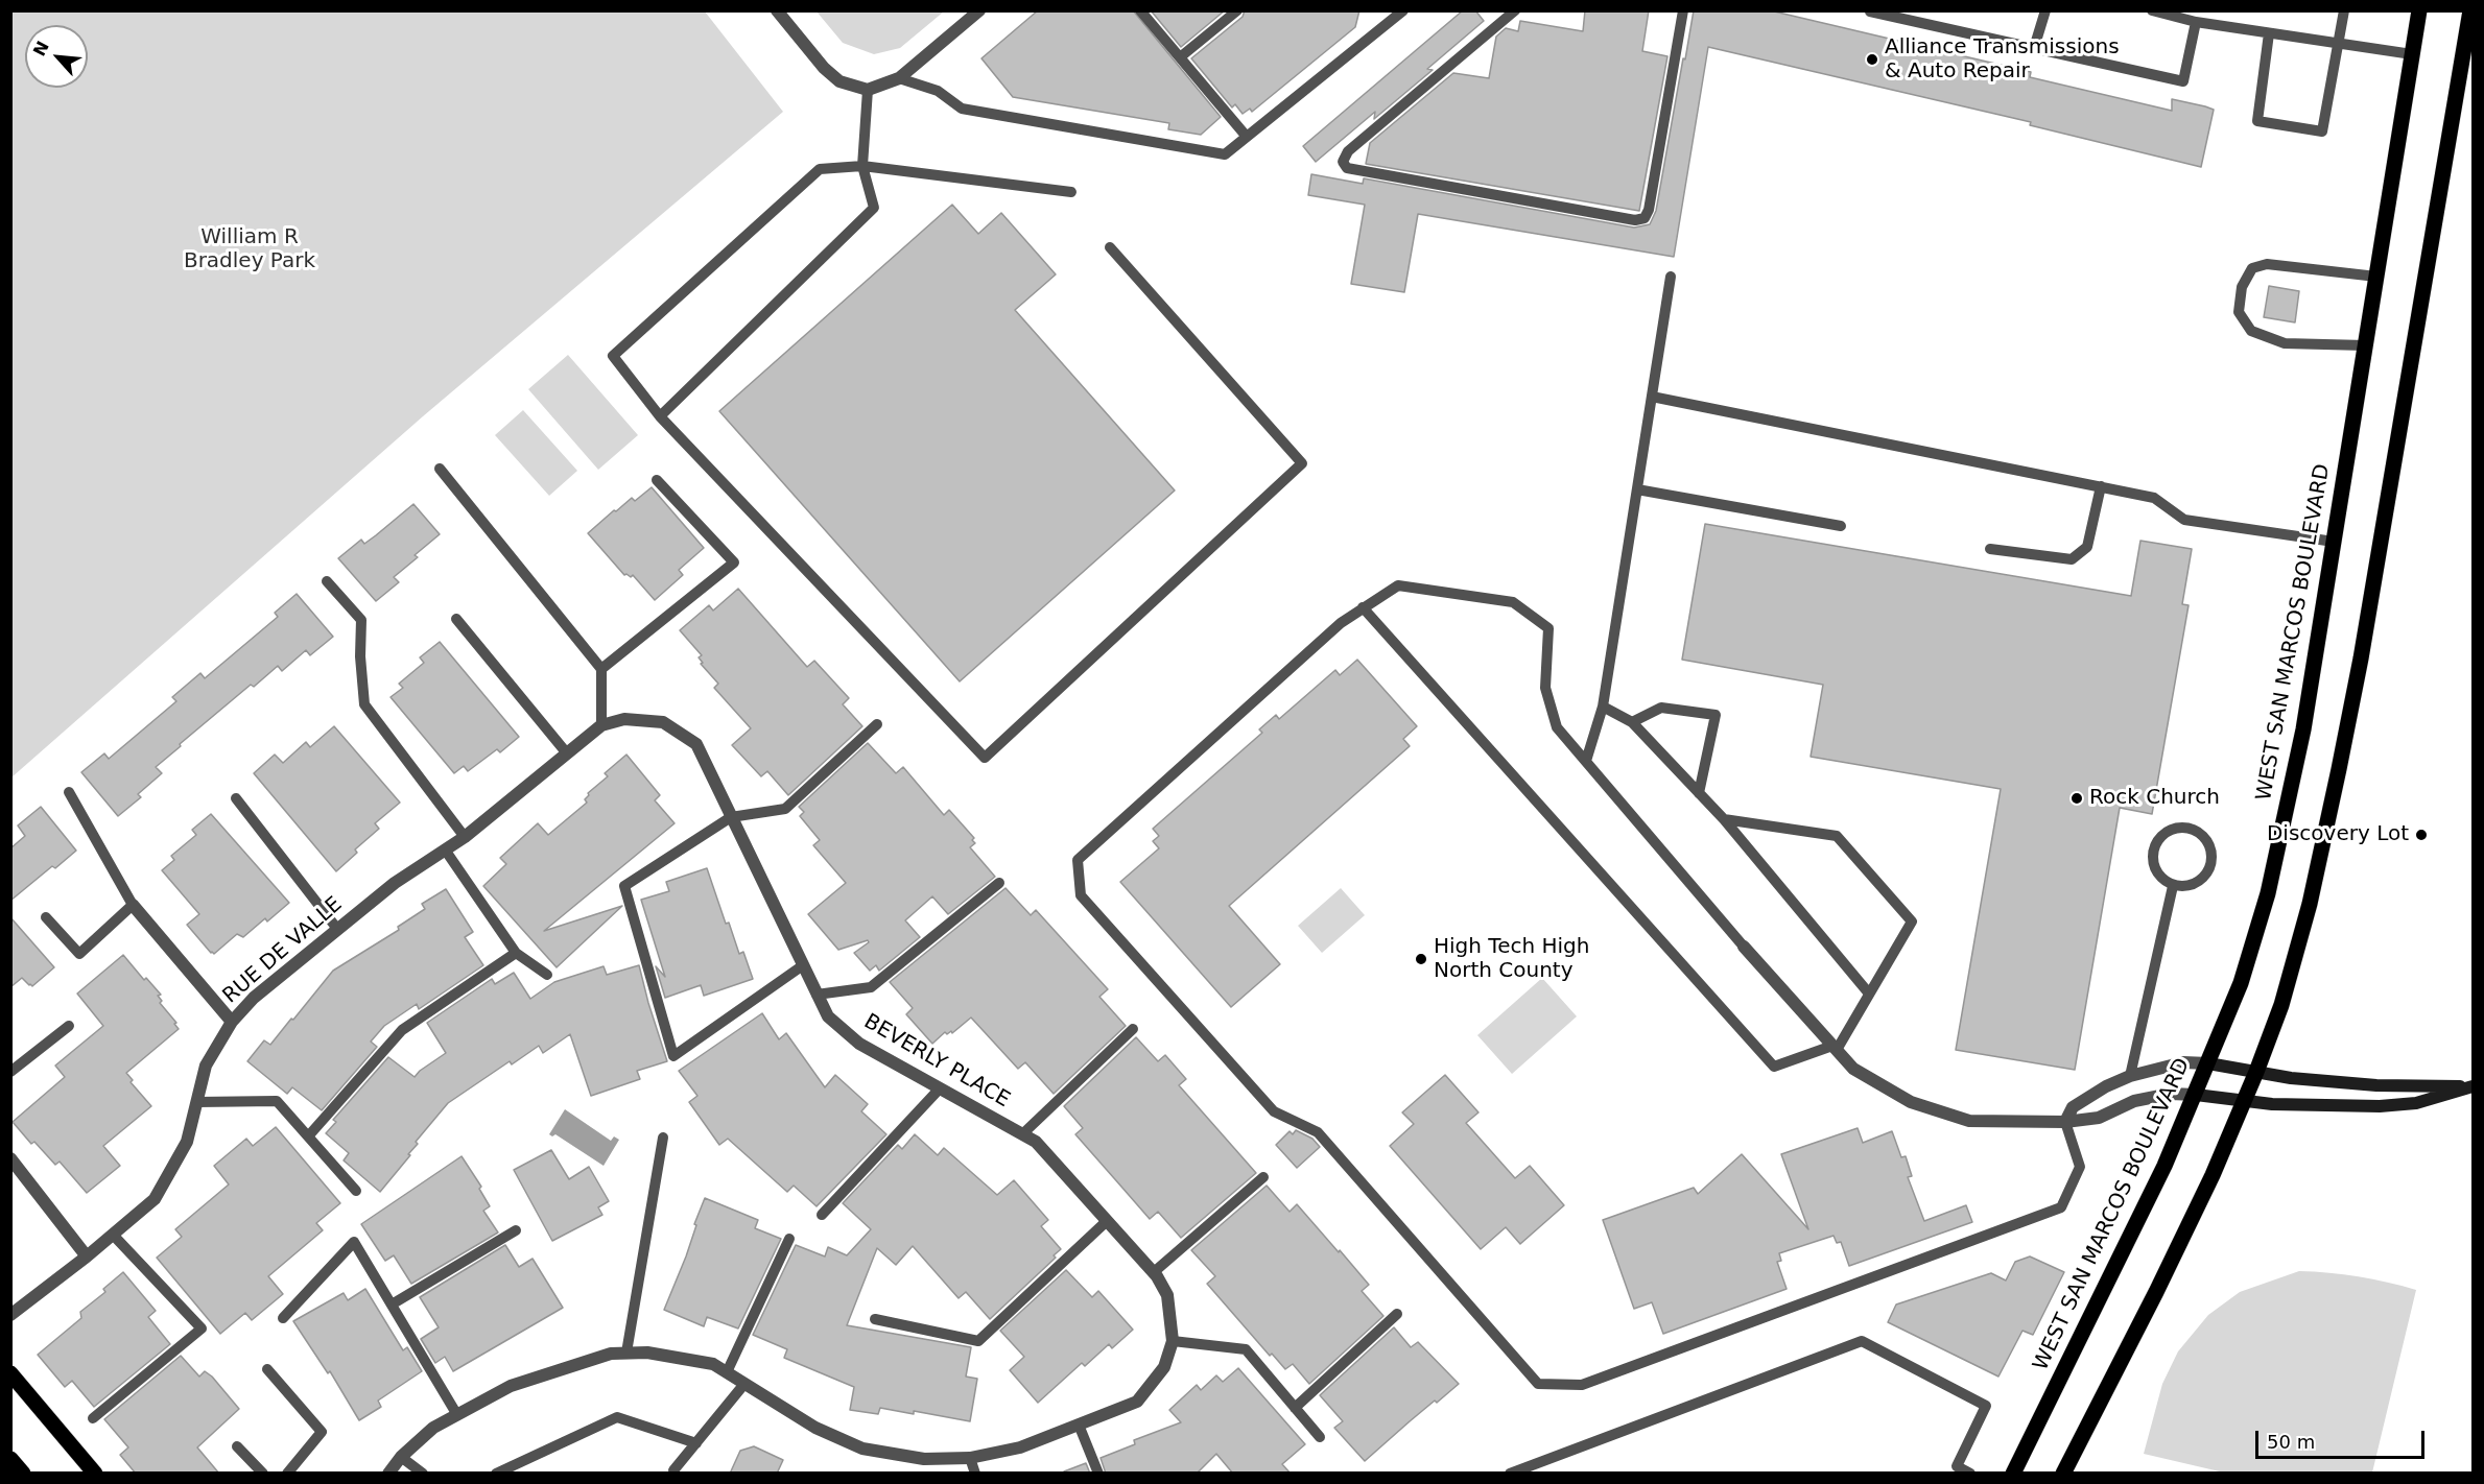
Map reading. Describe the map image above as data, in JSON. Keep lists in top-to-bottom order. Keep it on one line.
{"streets":{"main road":["WEST SAN MARCOS BOULEVARD"],"street":["RUE DE VALLE","BEVERLY PLACE"]},"crossings":[["RUE DE VALLE","BEVERLY PLACE"]],"parks":["William R Bradley Park"],"places":["Alliance Transmissions & Auto Repair","Rock Church","Discovery Lot","High Tech High North County"],"scale_bar":"50 m","north":"top left"}
